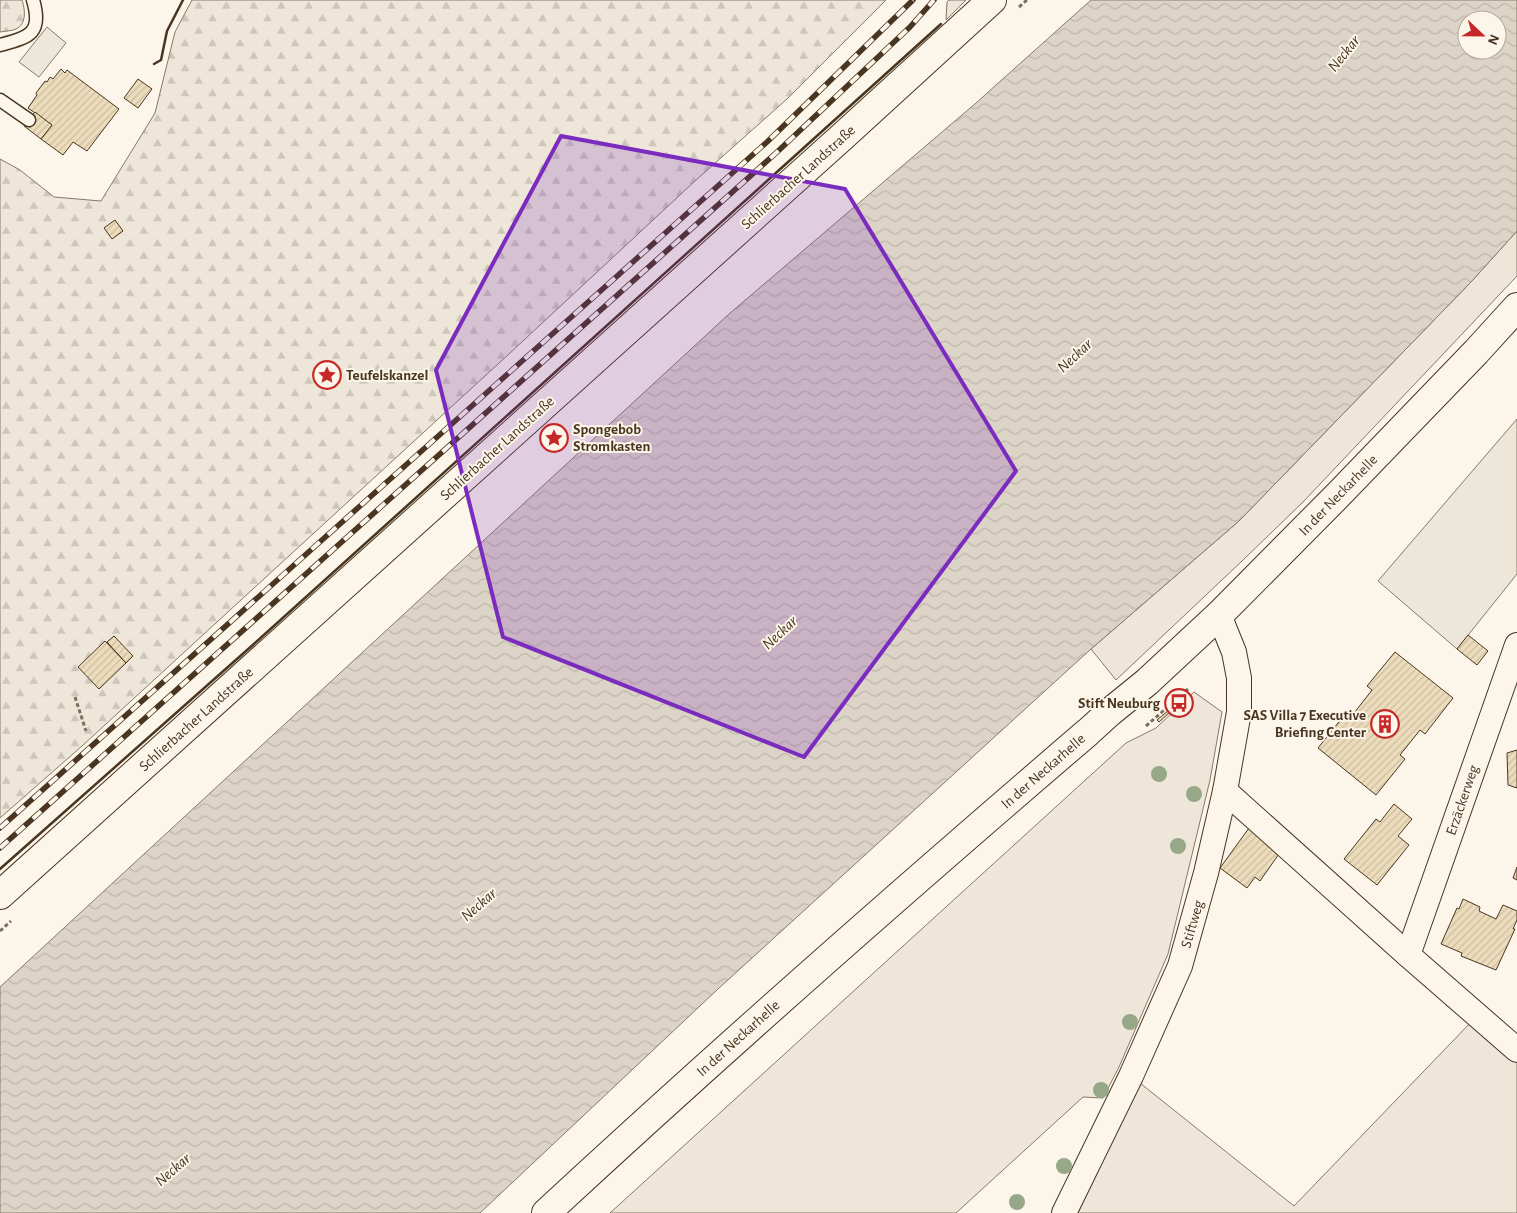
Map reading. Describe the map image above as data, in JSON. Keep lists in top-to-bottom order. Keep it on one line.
{"streets":{"main road":["Schlierbacher Landstraße","In der Neckarhelle"],"street":["Erzäckerweg","Stiftweg"]},"crossings":[["In der Neckarhelle","Stiftweg"]],"water":["Neckar"],"places":{"place":["Teufelskanzel","Spongebob Stromkasten"],"bus stop":["Stift Neuburg"],"building":["SAS Villa 7 Executive Briefing Center"]},"north":"right"}
